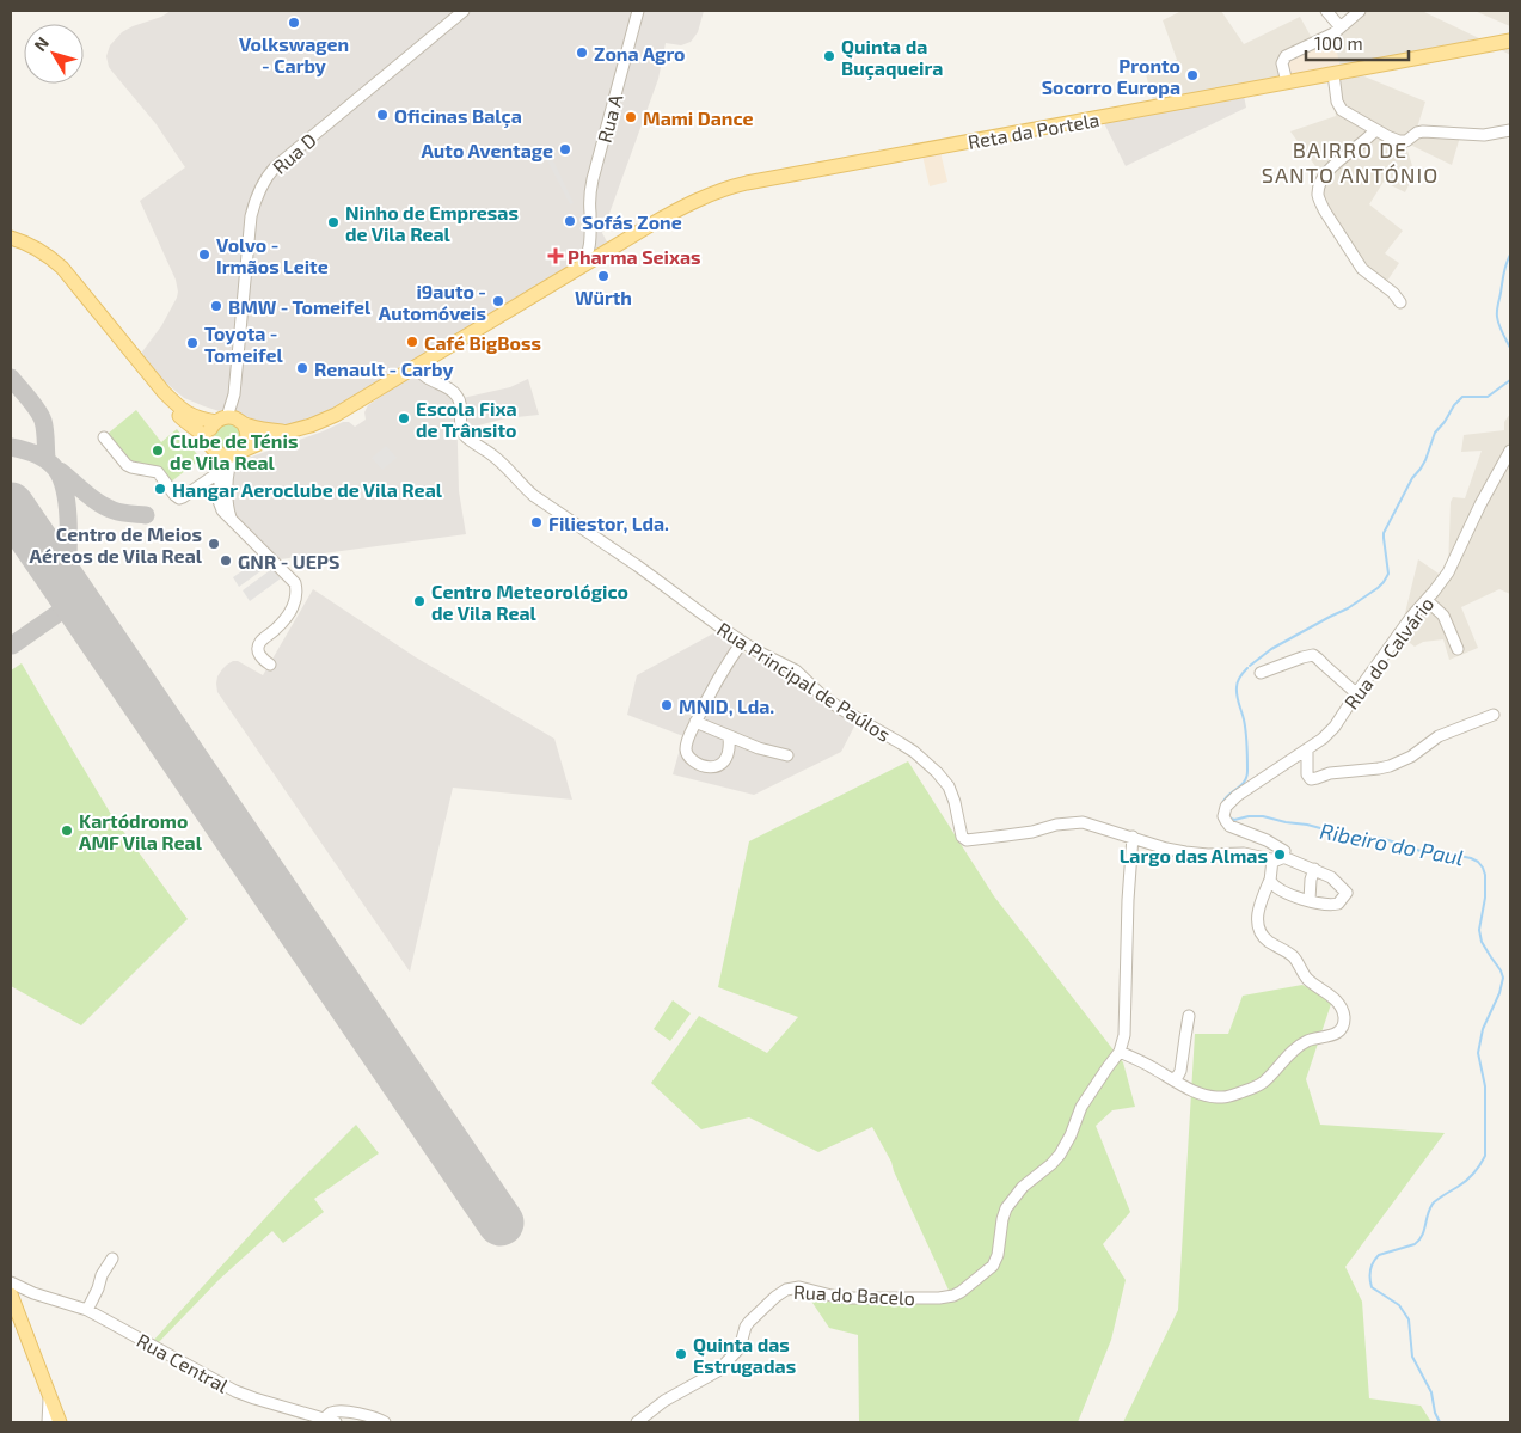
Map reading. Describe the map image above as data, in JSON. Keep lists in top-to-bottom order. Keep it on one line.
{"streets":{"main road":["Reta da Portela"],"street":["Rua A","Rua D","Rua do Calvário","Rua Principal de Paúlos","Rua do Bacelo","Rua Central"]},"crossings":[["Reta da Portela","Rua D"],["Reta da Portela","Rua Principal de Paúlos"],["Rua do Calvário","Rua Principal de Paúlos"]],"districts":["BAIRRO DE SANTO ANTÓNIO"],"water":["Ribeiro do Paul"],"places":{"other":["Volkswagen - Carby","Zona Agro","Quinta da Buçaqueira","Pronto Socorro Europa","Oficinas Balça","Mami Dance","Auto Aventage","Sofás Zone","Ninho de Empresas de Vila Real","Volvo - Irmãos Leite","Würth","i9auto - Automóveis","BMW - Tomeifel","Café BigBoss","Toyota - Tomeifel","Renault - Carby","Escola Fixa de Trânsito","Clube de Ténis de Vila Real","Hangar Aeroclube de Vila Real","Filiestor, Lda.","Centro de Meios Aéreos de Vila Real","GNR - UEPS","Centro Meteorológico de Vila Real","MNID, Lda.","Kartódromo AMF Vila Real","Largo das Almas","Quinta das Estrugadas"],"health":["Pharma Seixas"]},"scale_bar":"100 m","north":"top left"}
